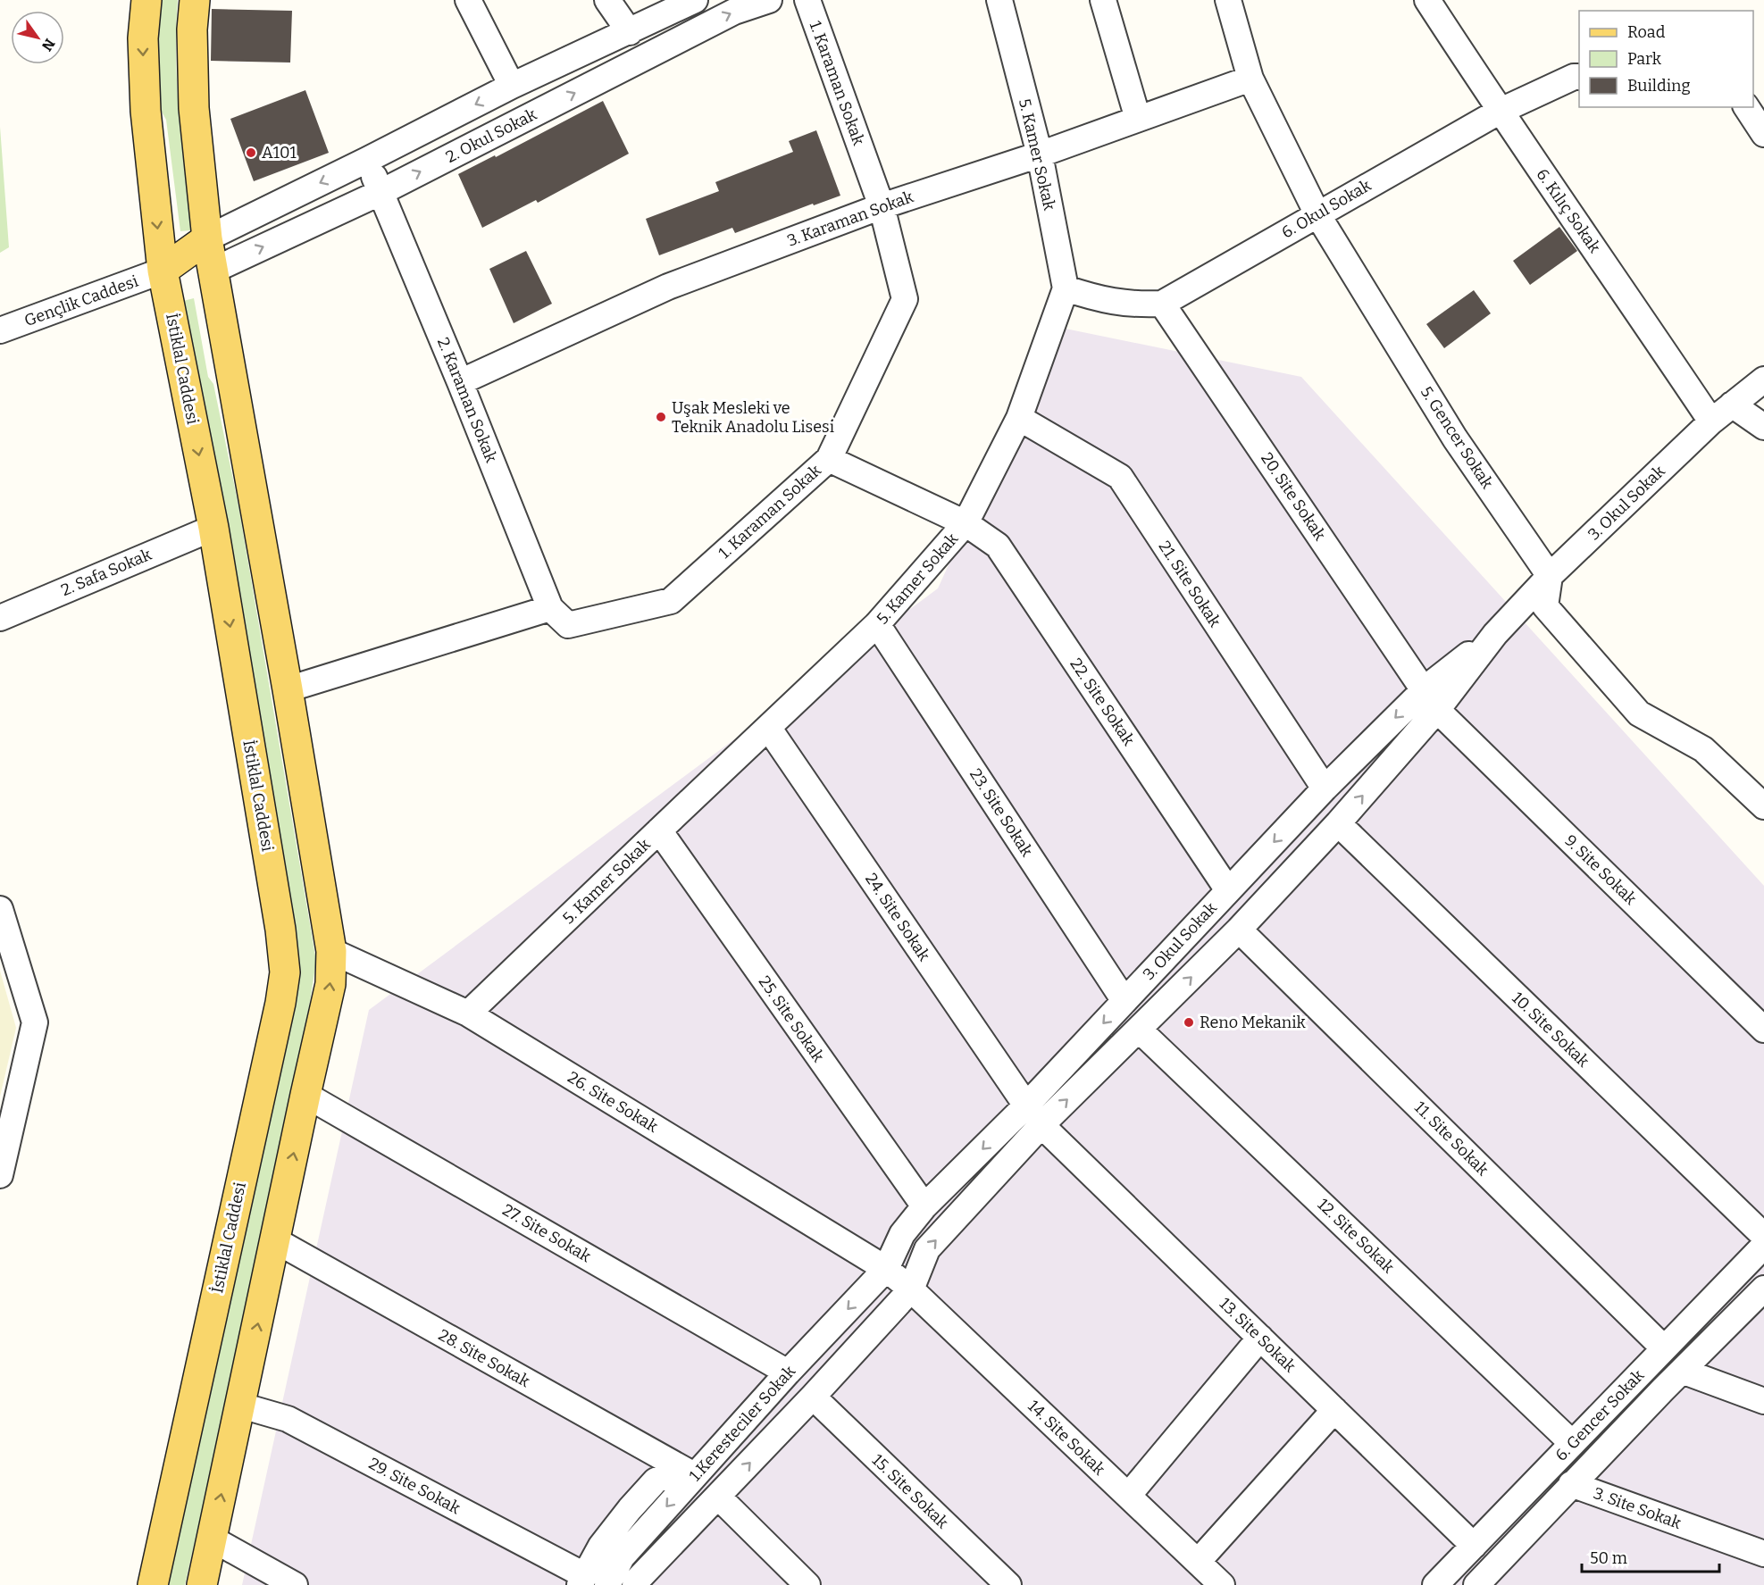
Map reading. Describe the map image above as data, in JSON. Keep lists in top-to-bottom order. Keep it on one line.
{"streets":{"main road":["İstiklal Caddesi"],"street":["1. Karaman Sokak","2. Okul Sokak","5. Kamer Sokak","6. Okul Sokak","6. Kılıç Sokak","3. Karaman Sokak","Gençlik Caddesi","2. Karaman Sokak","5. Gencer Sokak","20. Site Sokak","3. Okul Sokak","2. Safa Sokak","21. Site Sokak","22. Site Sokak","23. Site Sokak","9. Site Sokak","24. Site Sokak","25. Site Sokak","10. Site Sokak","26. Site Sokak","11. Site Sokak","27. Site Sokak","12. Site Sokak","13. Site Sokak","28. Site Sokak","6. Gencer Sokak","1.Keresteciler Sokak","14. Site Sokak","29. Site Sokak","15. Site Sokak","3. Site Sokak"]},"crossings":[["1. Karaman Sokak","3. Karaman Sokak"],["1. Karaman Sokak","2. Karaman Sokak"],["1. Karaman Sokak","22. Site Sokak"],["2. Okul Sokak","2. Karaman Sokak"],["5. Kamer Sokak","6. Okul Sokak"],["5. Kamer Sokak","3. Karaman Sokak"],["5. Kamer Sokak","21. Site Sokak"],["5. Kamer Sokak","22. Site Sokak"],["5. Kamer Sokak","23. Site Sokak"],["5. Kamer Sokak","24. Site Sokak"],["5. Kamer Sokak","25. Site Sokak"],["5. Kamer Sokak","26. Site Sokak"],["6. Okul Sokak","6. Kılıç Sokak"],["6. Okul Sokak","5. Gencer Sokak"],["6. Okul Sokak","20. Site Sokak"],["6. Kılıç Sokak","3. Okul Sokak"],["3. Karaman Sokak","2. Karaman Sokak"],["3. Karaman Sokak","5. Gencer Sokak"],["Gençlik Caddesi","İstiklal Caddesi"],["İstiklal Caddesi","2. Safa Sokak"],["5. Gencer Sokak","3. Okul Sokak"],["20. Site Sokak","3. Okul Sokak"],["20. Site Sokak","9. Site Sokak"],["3. Okul Sokak","21. Site Sokak"],["3. Okul Sokak","22. Site Sokak"],["3. Okul Sokak","23. Site Sokak"],["3. Okul Sokak","9. Site Sokak"],["3. Okul Sokak","24. Site Sokak"],["3. Okul Sokak","25. Site Sokak"],["3. Okul Sokak","10. Site Sokak"],["3. Okul Sokak","26. Site Sokak"],["3. Okul Sokak","11. Site Sokak"],["3. Okul Sokak","12. Site Sokak"],["3. Okul Sokak","13. Site Sokak"],["3. Okul Sokak","1.Keresteciler Sokak"],["3. Okul Sokak","14. Site Sokak"],["24. Site Sokak","13. Site Sokak"],["26. Site Sokak","1.Keresteciler Sokak"],["26. Site Sokak","14. Site Sokak"],["11. Site Sokak","6. Gencer Sokak"],["27. Site Sokak","1.Keresteciler Sokak"],["12. Site Sokak","6. Gencer Sokak"],["13. Site Sokak","6. Gencer Sokak"],["28. Site Sokak","1.Keresteciler Sokak"],["6. Gencer Sokak","3. Site Sokak"],["1.Keresteciler Sokak","14. Site Sokak"],["1.Keresteciler Sokak","15. Site Sokak"]],"places":["A101","Uşak Mesleki ve Teknik Anadolu Lisesi","Reno Mekanik"],"legend":["Road","Park","Building"],"scale_bar":"50 m","north":"bottom right"}
